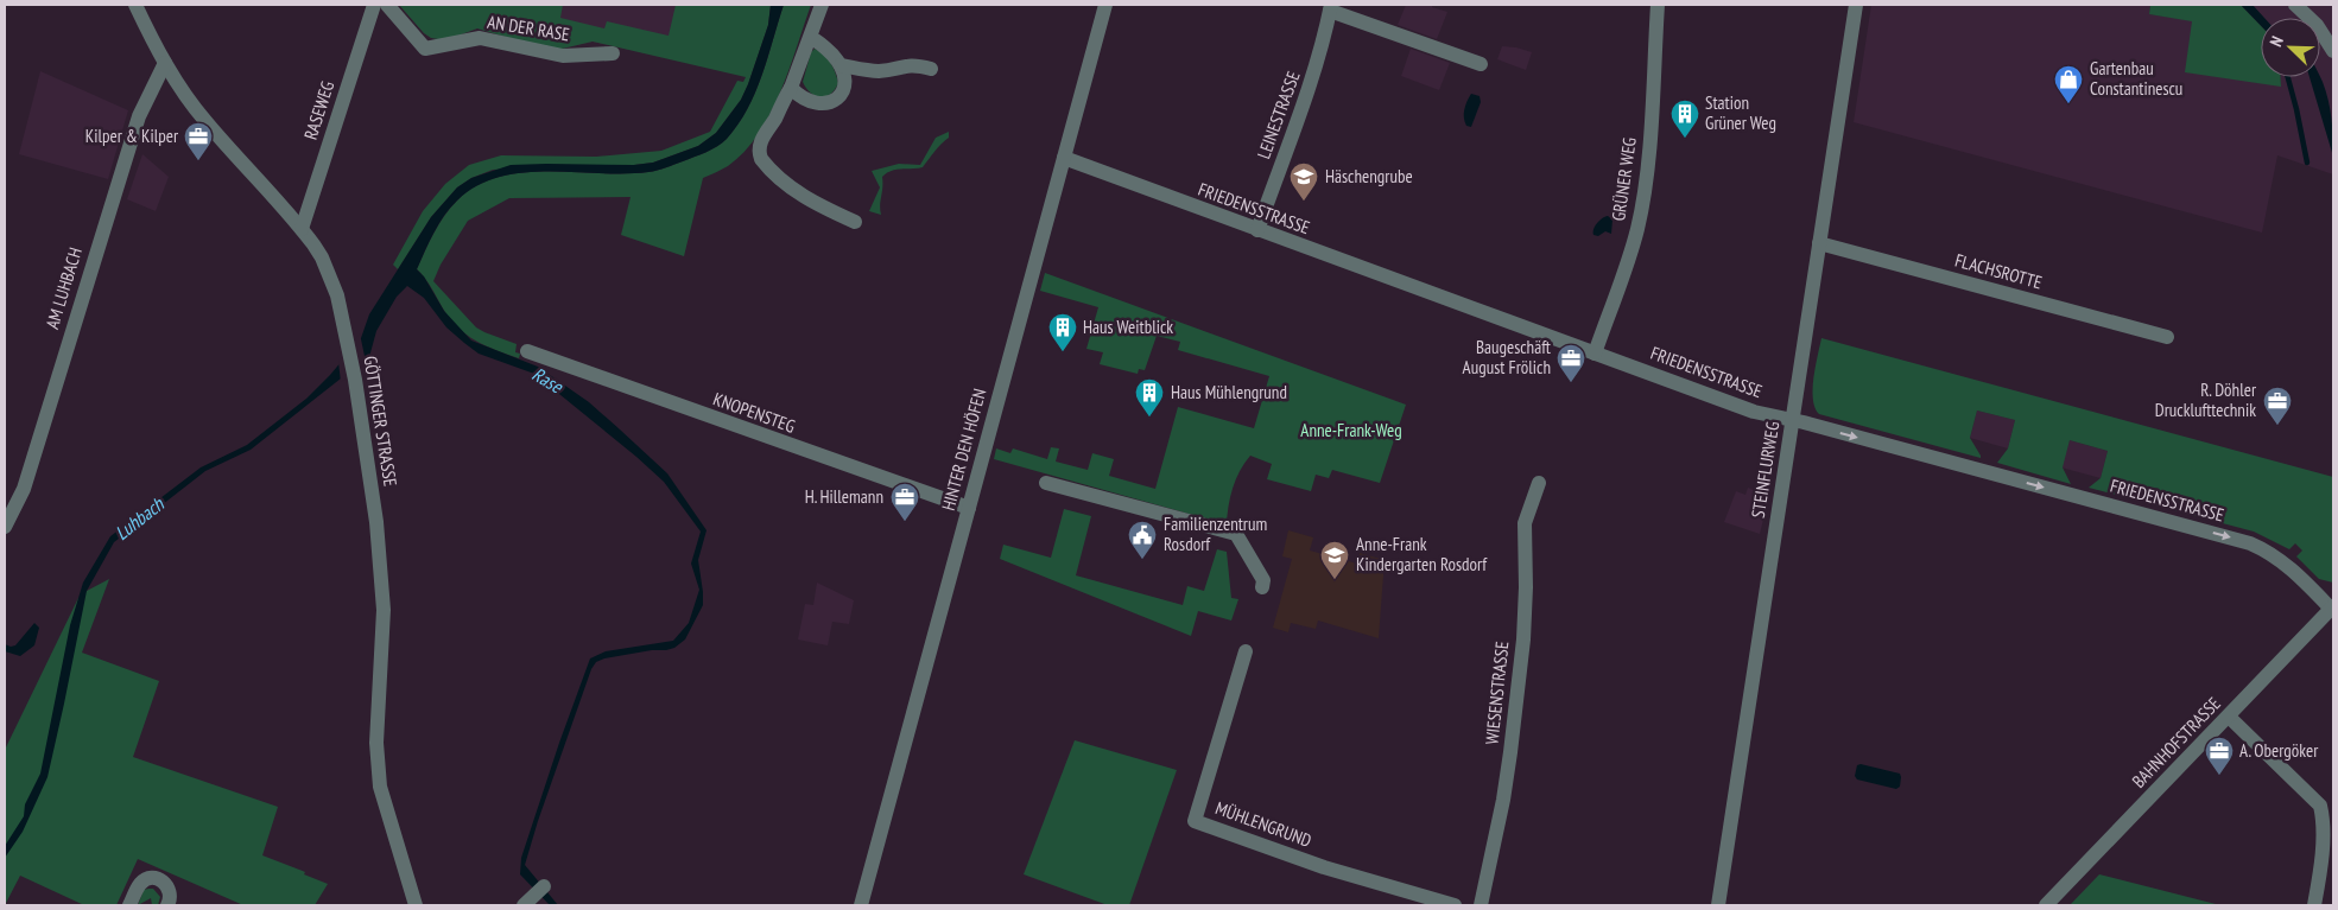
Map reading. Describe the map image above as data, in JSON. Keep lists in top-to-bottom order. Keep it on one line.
{"streets":{"street":["AN DER RASE","RASEWEG","LEINESTRASSE","GRÜNER WEG","FRIEDENSSTRASSE","FLACHSROTTE","AM LUHBACH","KNOPENSTEG","GÖTTINGER STRASSE","HINTER DEN HÖFEN","STEINFLURWEG","WIESENSTRASSE","BAHNHOFSTRASSE","MÜHLENGRUND"]},"crossings":[["RASEWEG","GÖTTINGER STRASSE"],["LEINESTRASSE","FRIEDENSSTRASSE"],["GRÜNER WEG","FRIEDENSSTRASSE"],["FRIEDENSSTRASSE","HINTER DEN HÖFEN"],["FRIEDENSSTRASSE","STEINFLURWEG"],["FRIEDENSSTRASSE","BAHNHOFSTRASSE"],["FLACHSROTTE","STEINFLURWEG"],["AM LUHBACH","GÖTTINGER STRASSE"],["KNOPENSTEG","HINTER DEN HÖFEN"]],"one_way":["FRIEDENSSTRASSE"],"water":["Rase","Luhbach"],"parks":["Anne-Frank-Weg"],"places":{"shop":["Gartenbau Constantinescu"],"building":["Station Grüner Weg","Haus Weitblick","Haus Mühlengrund"],"office":["Kilper & Kilper","Baugeschäft August Frölich","R. Döhler Drucklufttechnik","H. Hillemann","A. Obergöker"],"school or university":["Häschengrube","Anne-Frank Kindergarten Rosdorf"],"public building":["Familienzentrum Rosdorf"]},"north":"top left"}
